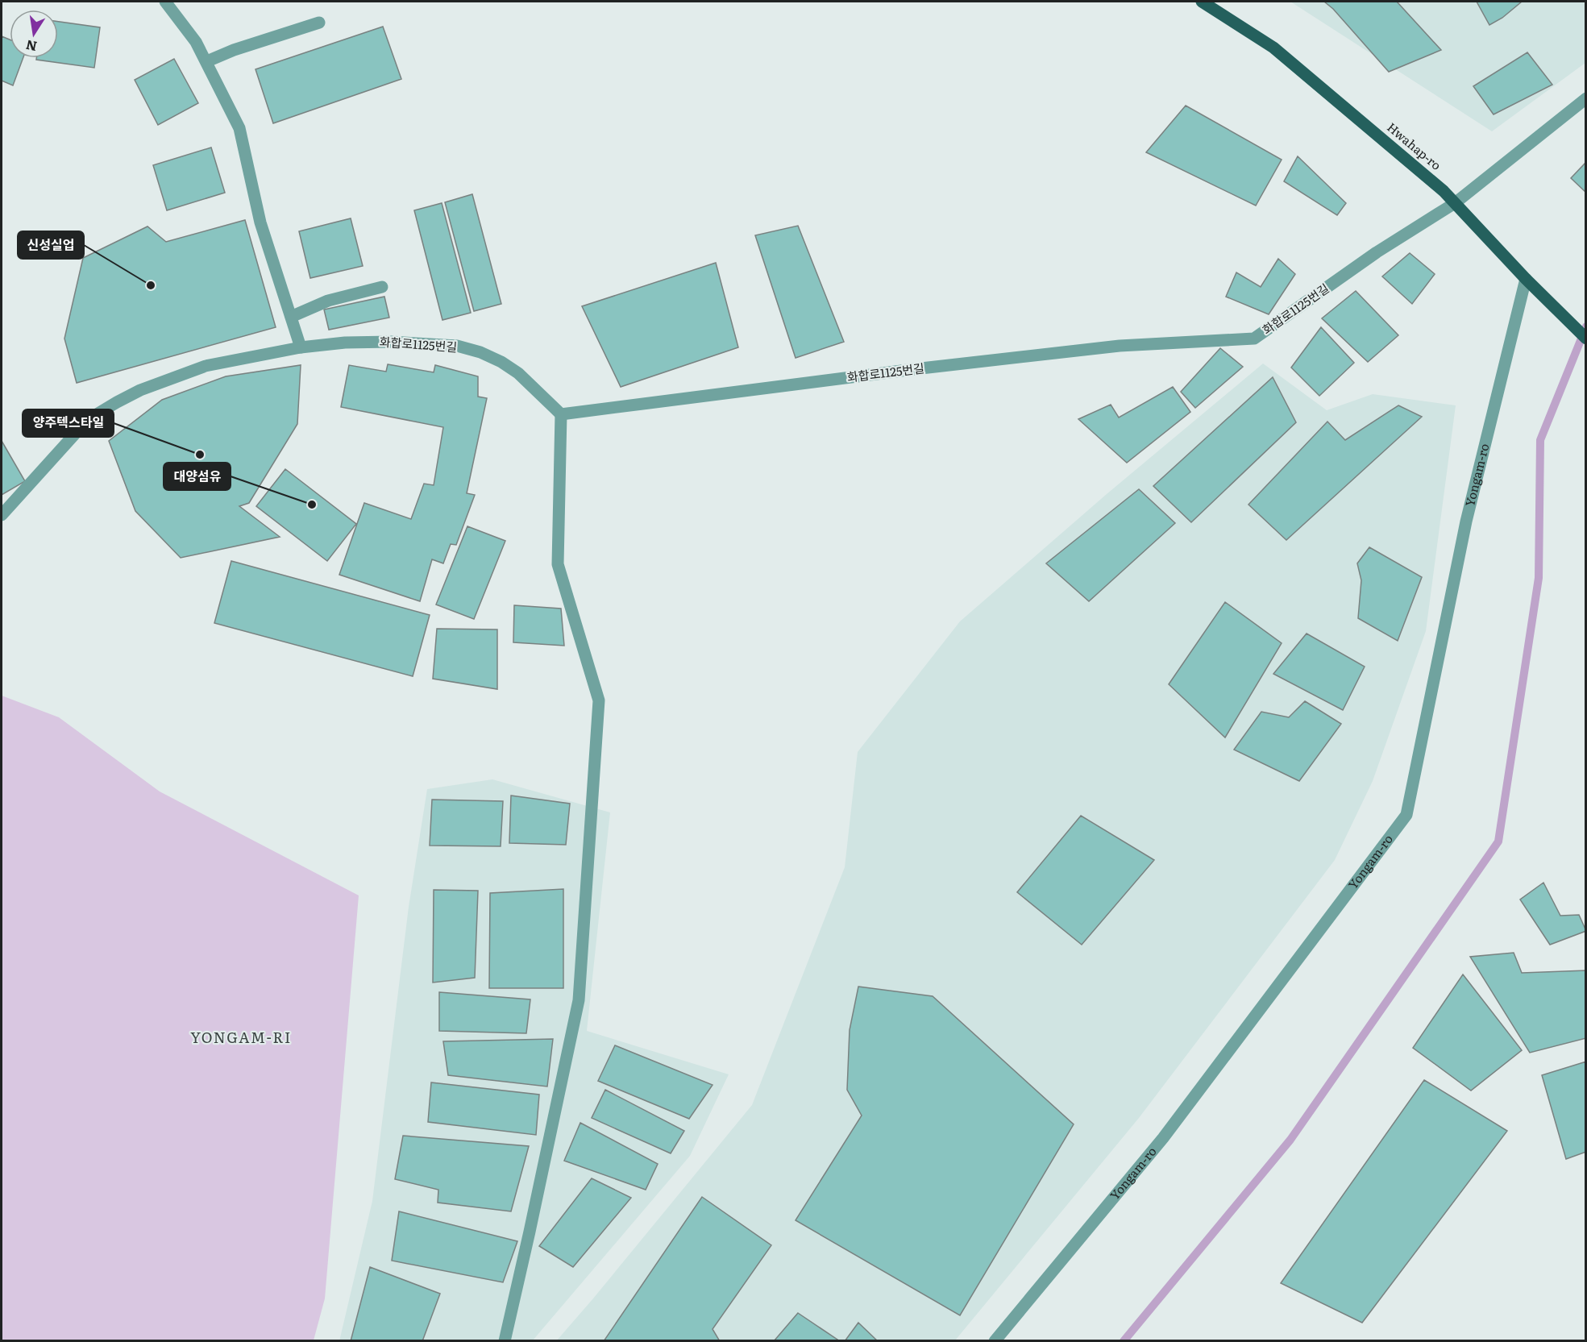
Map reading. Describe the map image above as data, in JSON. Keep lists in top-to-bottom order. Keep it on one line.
{"streets":{"main road":["Hwahap-ro"],"street":["화합로1125번길","Yongam-ro"]},"crossings":[["Hwahap-ro","화합로1125번길"],["Hwahap-ro","Yongam-ro"]],"districts":["YONGAM-RI"],"places":["신성실업","양주텍스타일","대양섬유"],"north":"bottom"}
